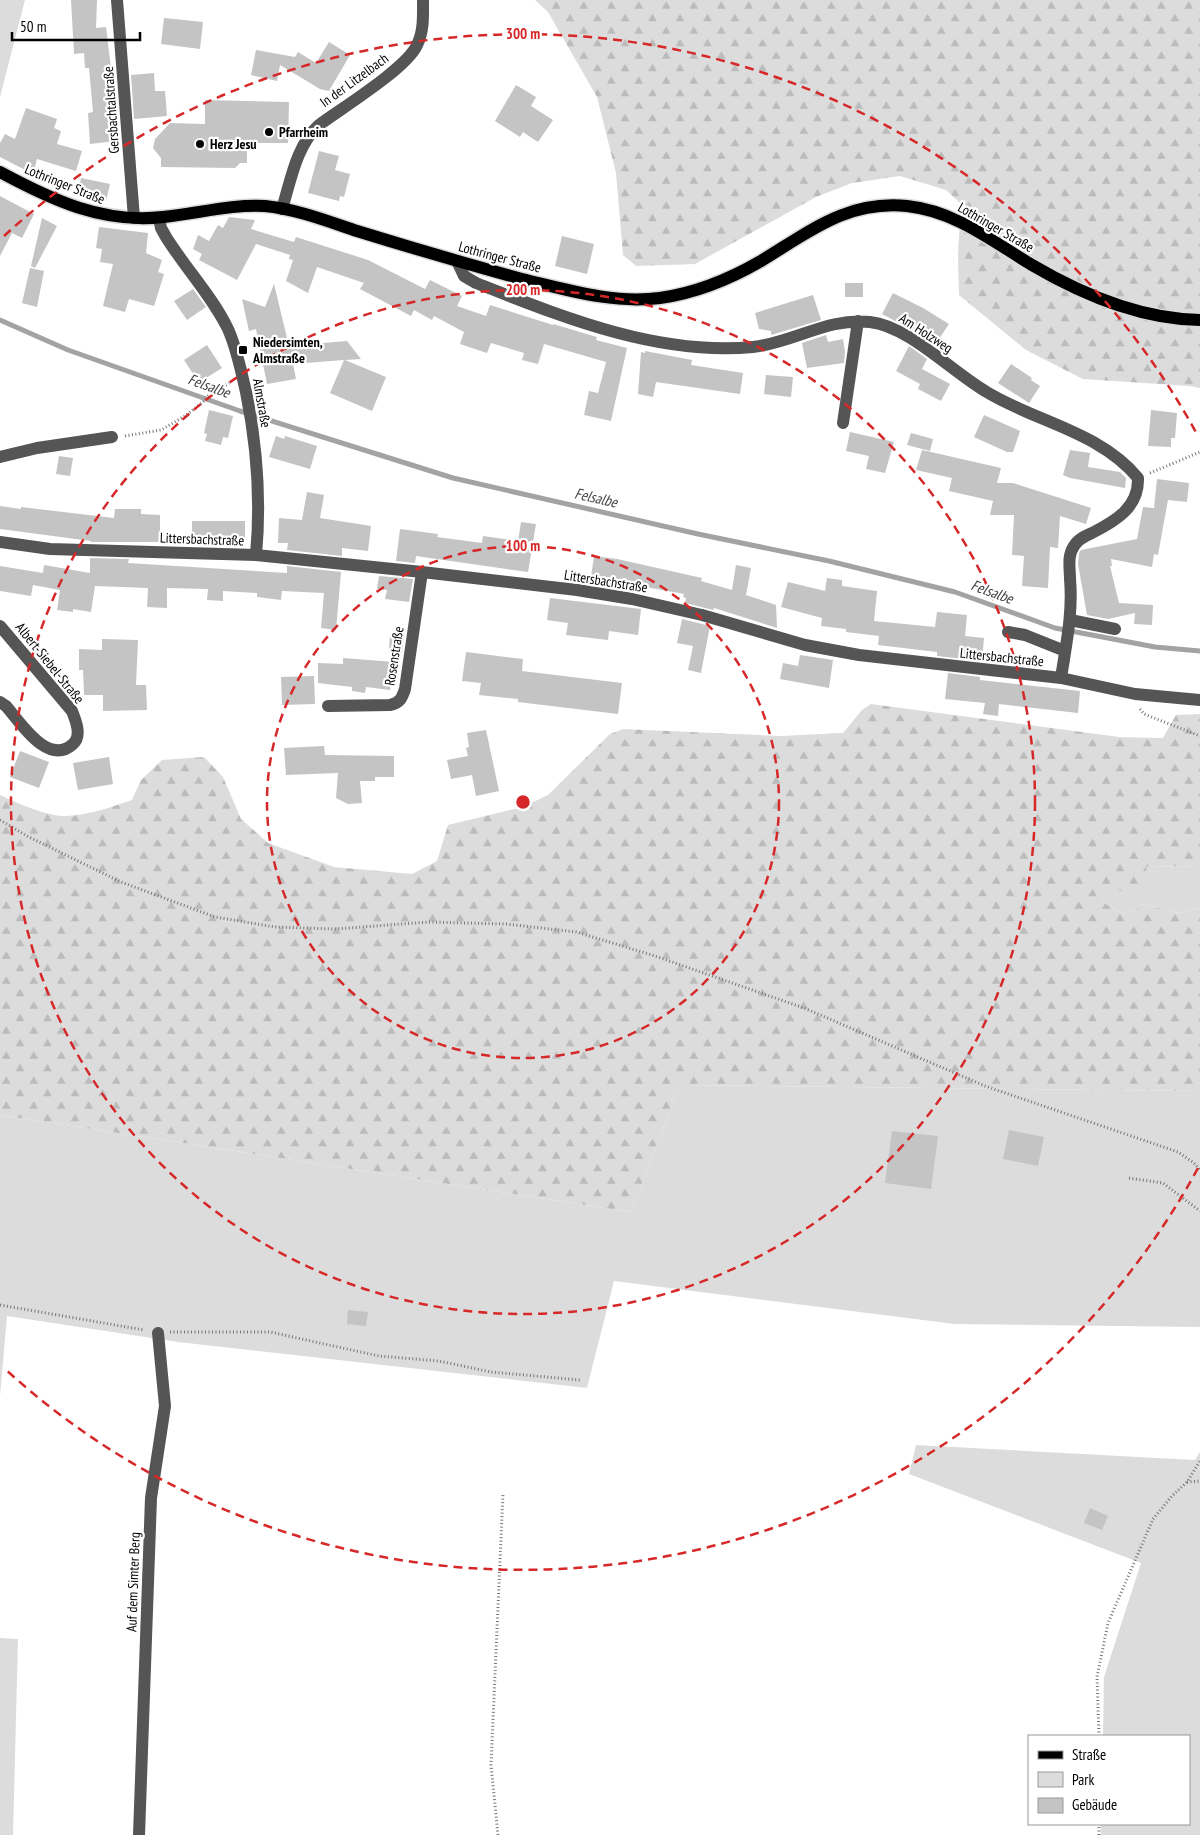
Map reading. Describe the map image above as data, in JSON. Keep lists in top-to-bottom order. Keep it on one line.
{"streets":{"main road":["Lothringer Straße"],"street":["In der Litzelbach","Gersbachtalstraße","Am Holzweg","Almstraße","Littersbachstraße","Rosenstraße","Albert-Siebel-Straße","Auf dem Simter Berg"]},"crossings":[["In der Litzelbach","Lothringer Straße"],["Gersbachtalstraße","Lothringer Straße"],["Lothringer Straße","Am Holzweg"],["Lothringer Straße","Almstraße"],["Almstraße","Littersbachstraße"],["Littersbachstraße","Rosenstraße"]],"water":["Felsalbe"],"places":{"other":["Pfarrheim","Herz Jesu"],"transit":["Niedersimten, Almstraße"]},"legend":["Straße","Park","Gebäude"],"scale_bar":"50 m","rings":["300 m","200 m","100 m"]}
